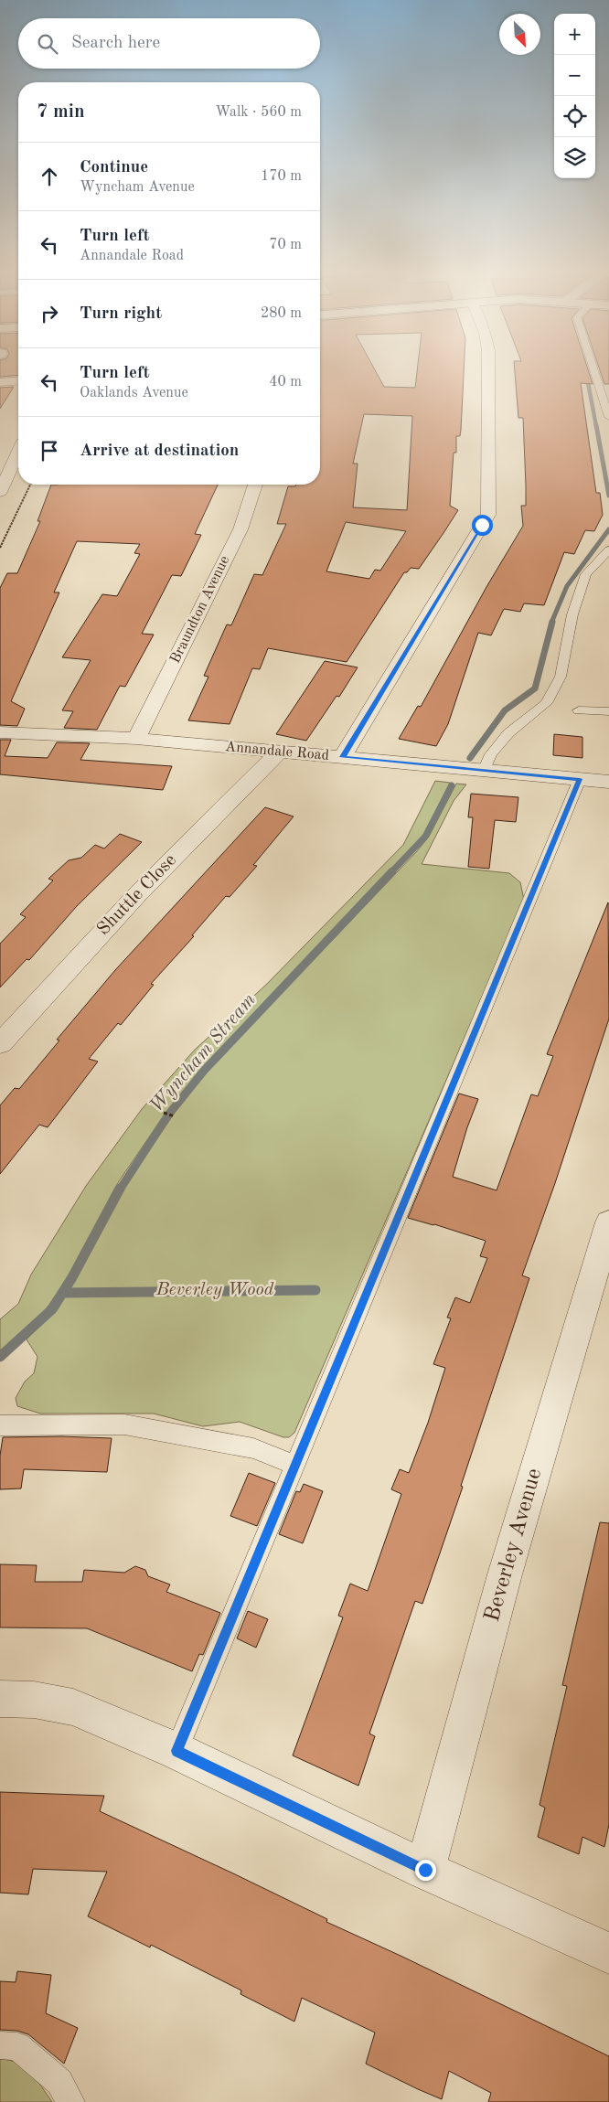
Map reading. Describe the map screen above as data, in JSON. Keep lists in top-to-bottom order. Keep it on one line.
{"streets":{"street":["Braundton Avenue","Annandale Road","Shuttle Close","Beverley Avenue"]},"crossings":[["Braundton Avenue","Annandale Road"],["Annandale Road","Shuttle Close"]],"water":["Wyncham Stream"],"parks":["Beverley Wood"],"north":"bottom right","page":{"map_buttons":["+","−"],"search":"Search here","heading":["7 min","Walk · 560 m"],"list":[["Continue","Wyncham Avenue","170 m"],["Turn left","Annandale Road","70 m"],["Turn right","280 m"],["Turn left","Oaklands Avenue","40 m"],"Arrive at destination"]}}
